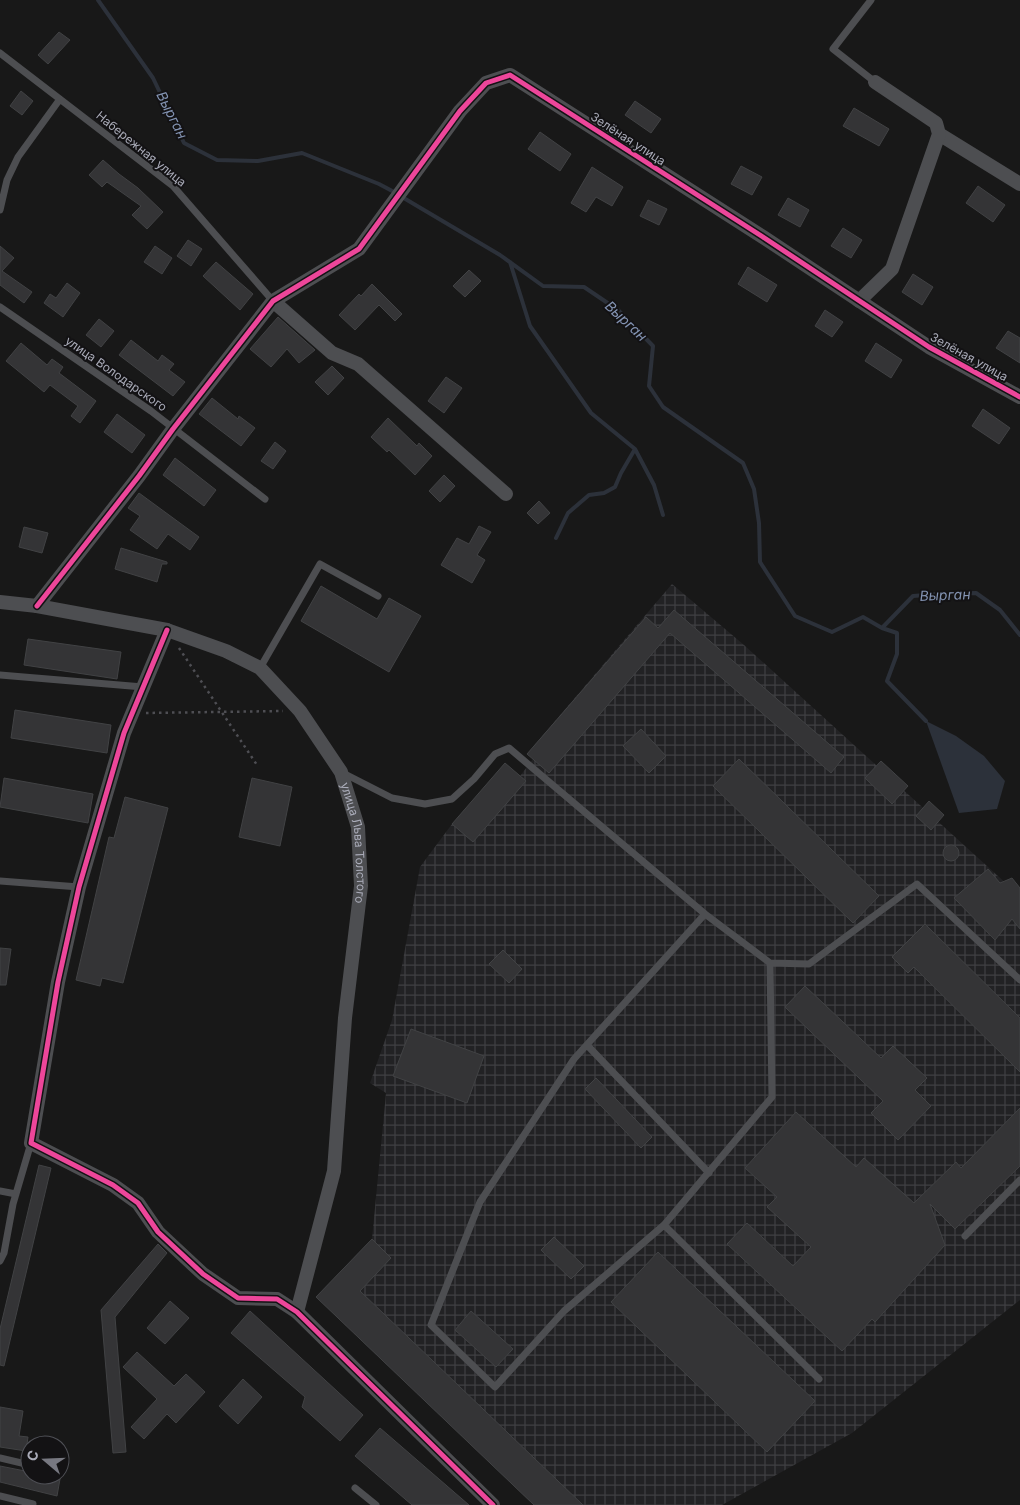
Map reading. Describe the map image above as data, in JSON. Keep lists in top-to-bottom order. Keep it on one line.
{"streets":{"street":["Зелёная улица","улица Льва Толстого"],"lane":["Набережная улица","улица Володарского"]},"crossings":[["Зелёная улица","Набережная улица"]],"water":["Вырган"],"north":"left"}
